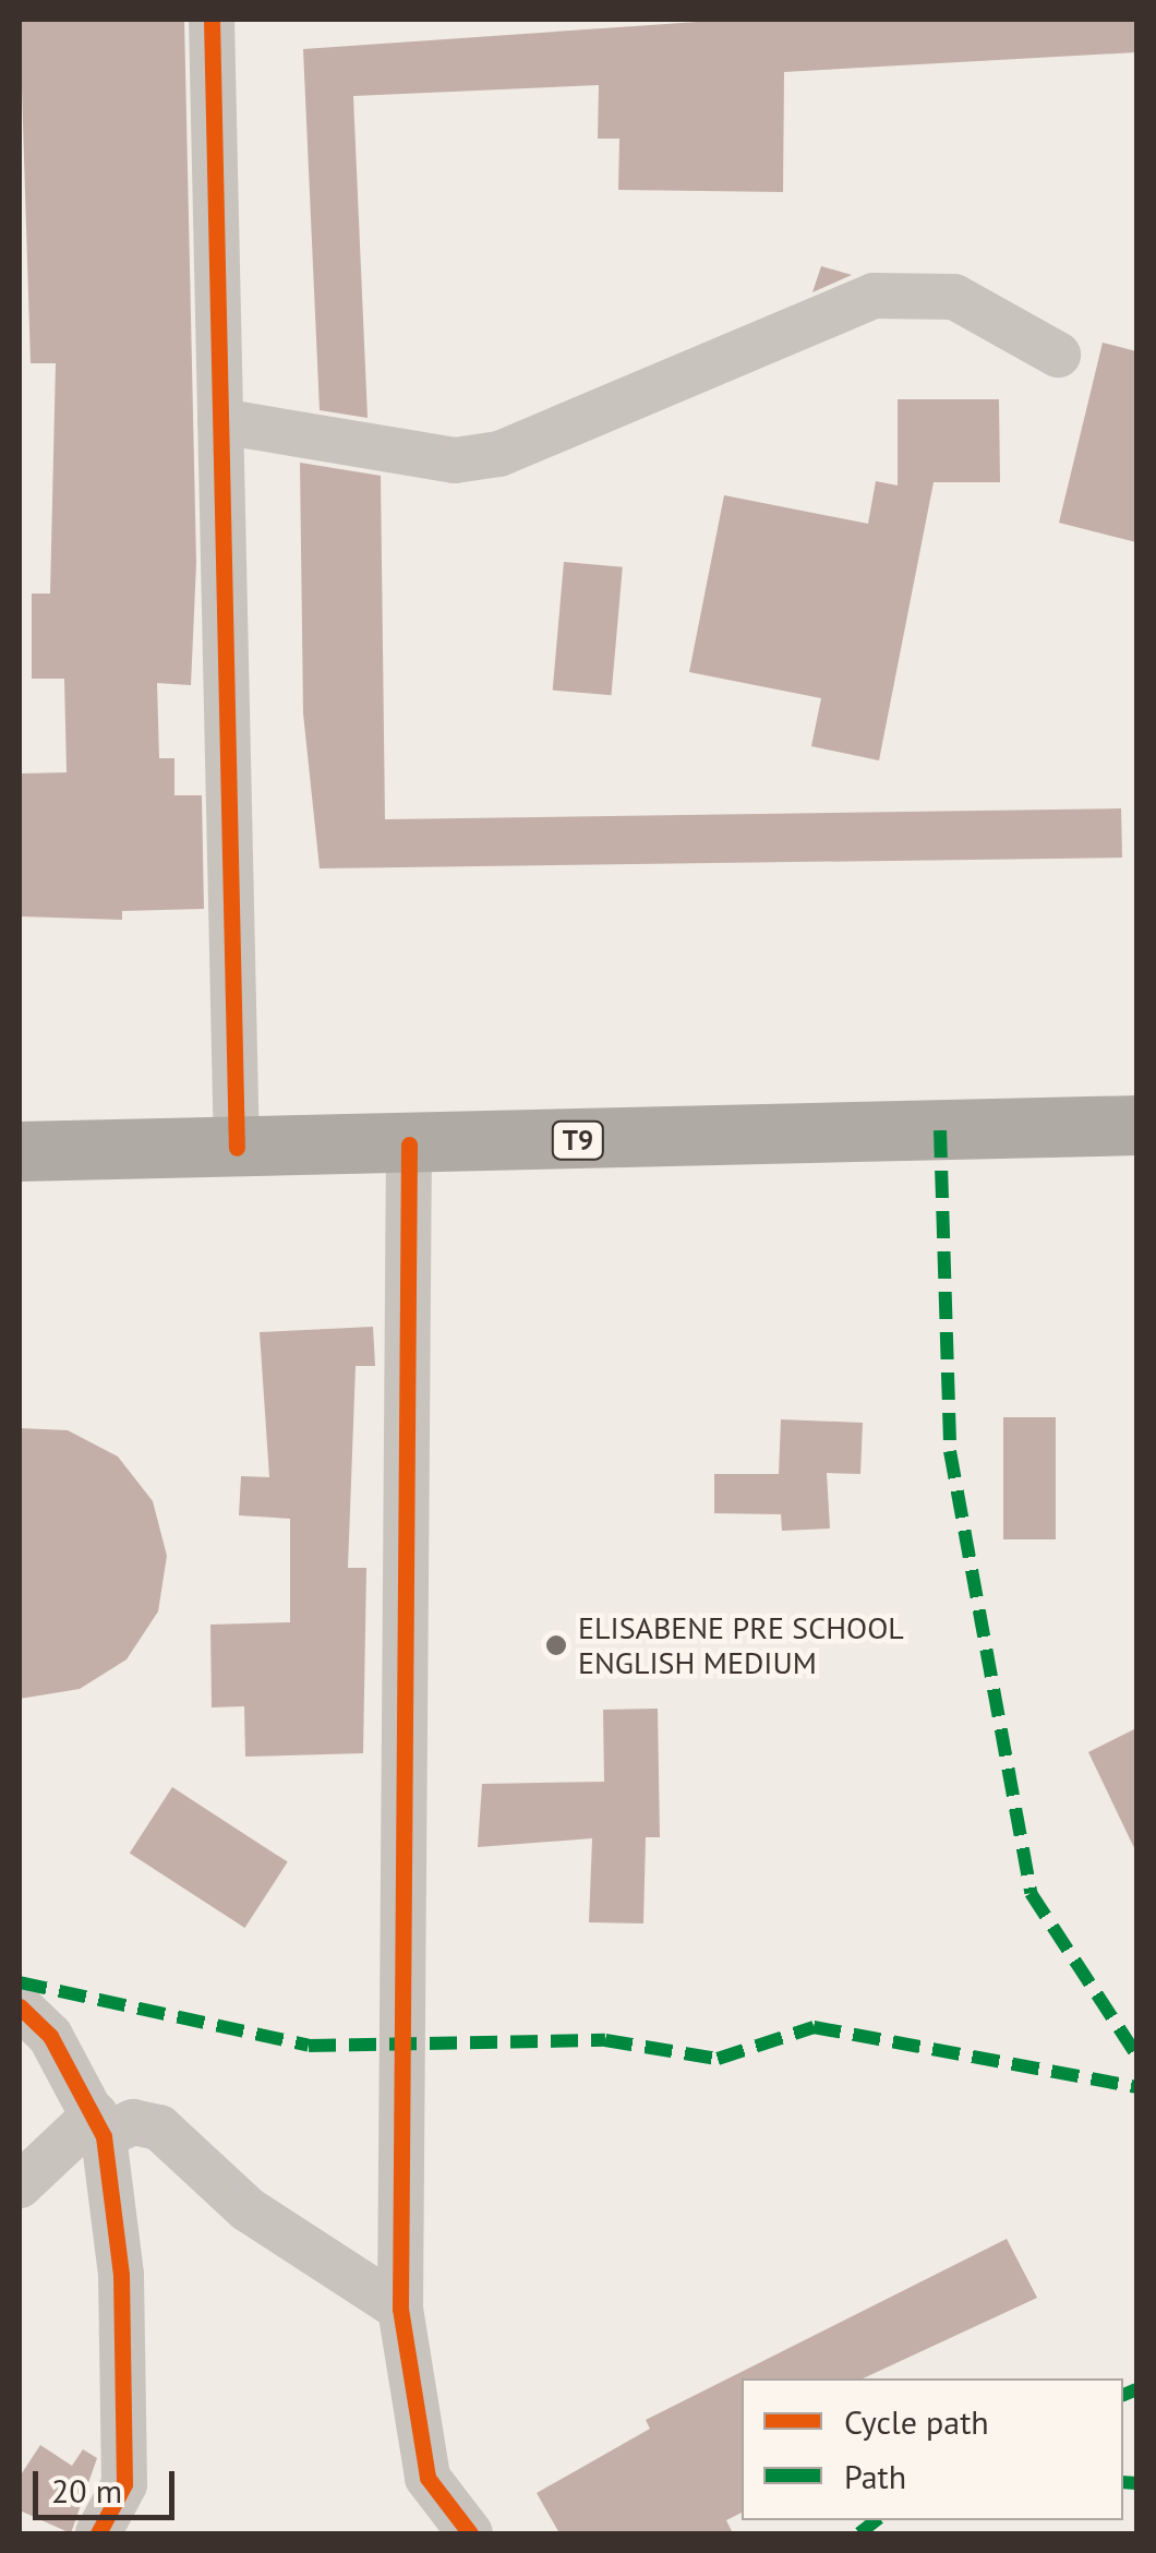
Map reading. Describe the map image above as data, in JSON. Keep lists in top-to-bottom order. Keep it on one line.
{"streets":{"highway":["T9"]},"places":["ELISABENE PRE SCHOOL ENGLISH MEDIUM"],"legend":["Cycle path","Path"],"scale_bar":"20 m"}
